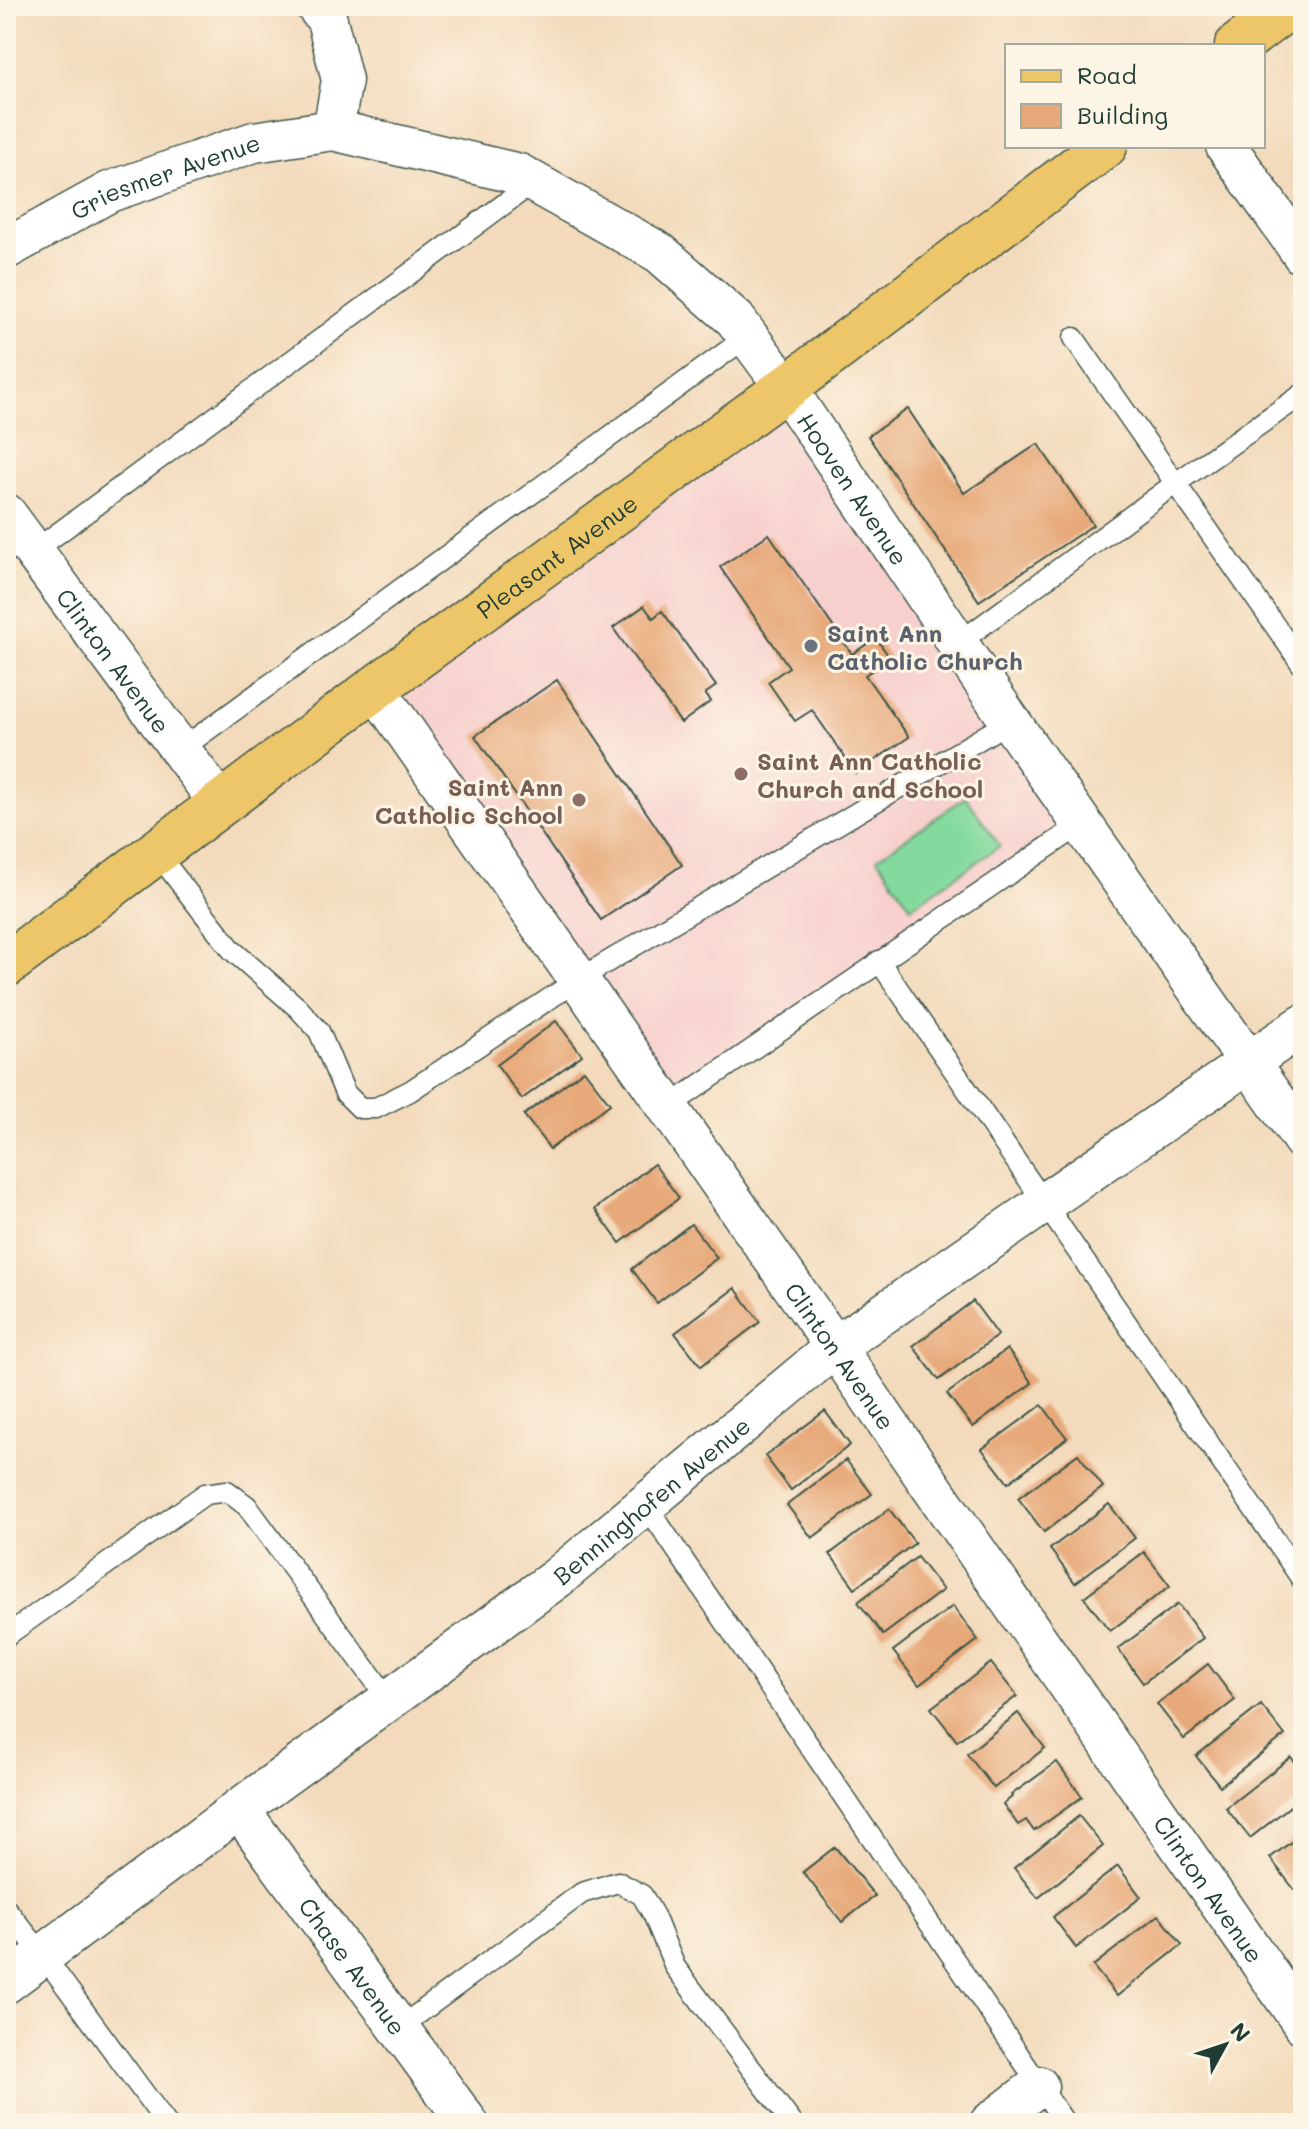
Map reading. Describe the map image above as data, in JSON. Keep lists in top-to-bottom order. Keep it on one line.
{"streets":{"main road":["Pleasant Avenue"],"street":["Griesmer Avenue","Hooven Avenue","Clinton Avenue","Benninghofen Avenue","Chase Avenue"]},"crossings":[["Griesmer Avenue","Hooven Avenue"],["Hooven Avenue","Pleasant Avenue"],["Hooven Avenue","Benninghofen Avenue"],["Pleasant Avenue","Clinton Avenue"],["Clinton Avenue","Benninghofen Avenue"],["Benninghofen Avenue","Chase Avenue"]],"places":["Saint Ann Catholic Church","Saint Ann Catholic Church and School","Saint Ann Catholic School"],"legend":["Road","Building"],"north":"top right"}
